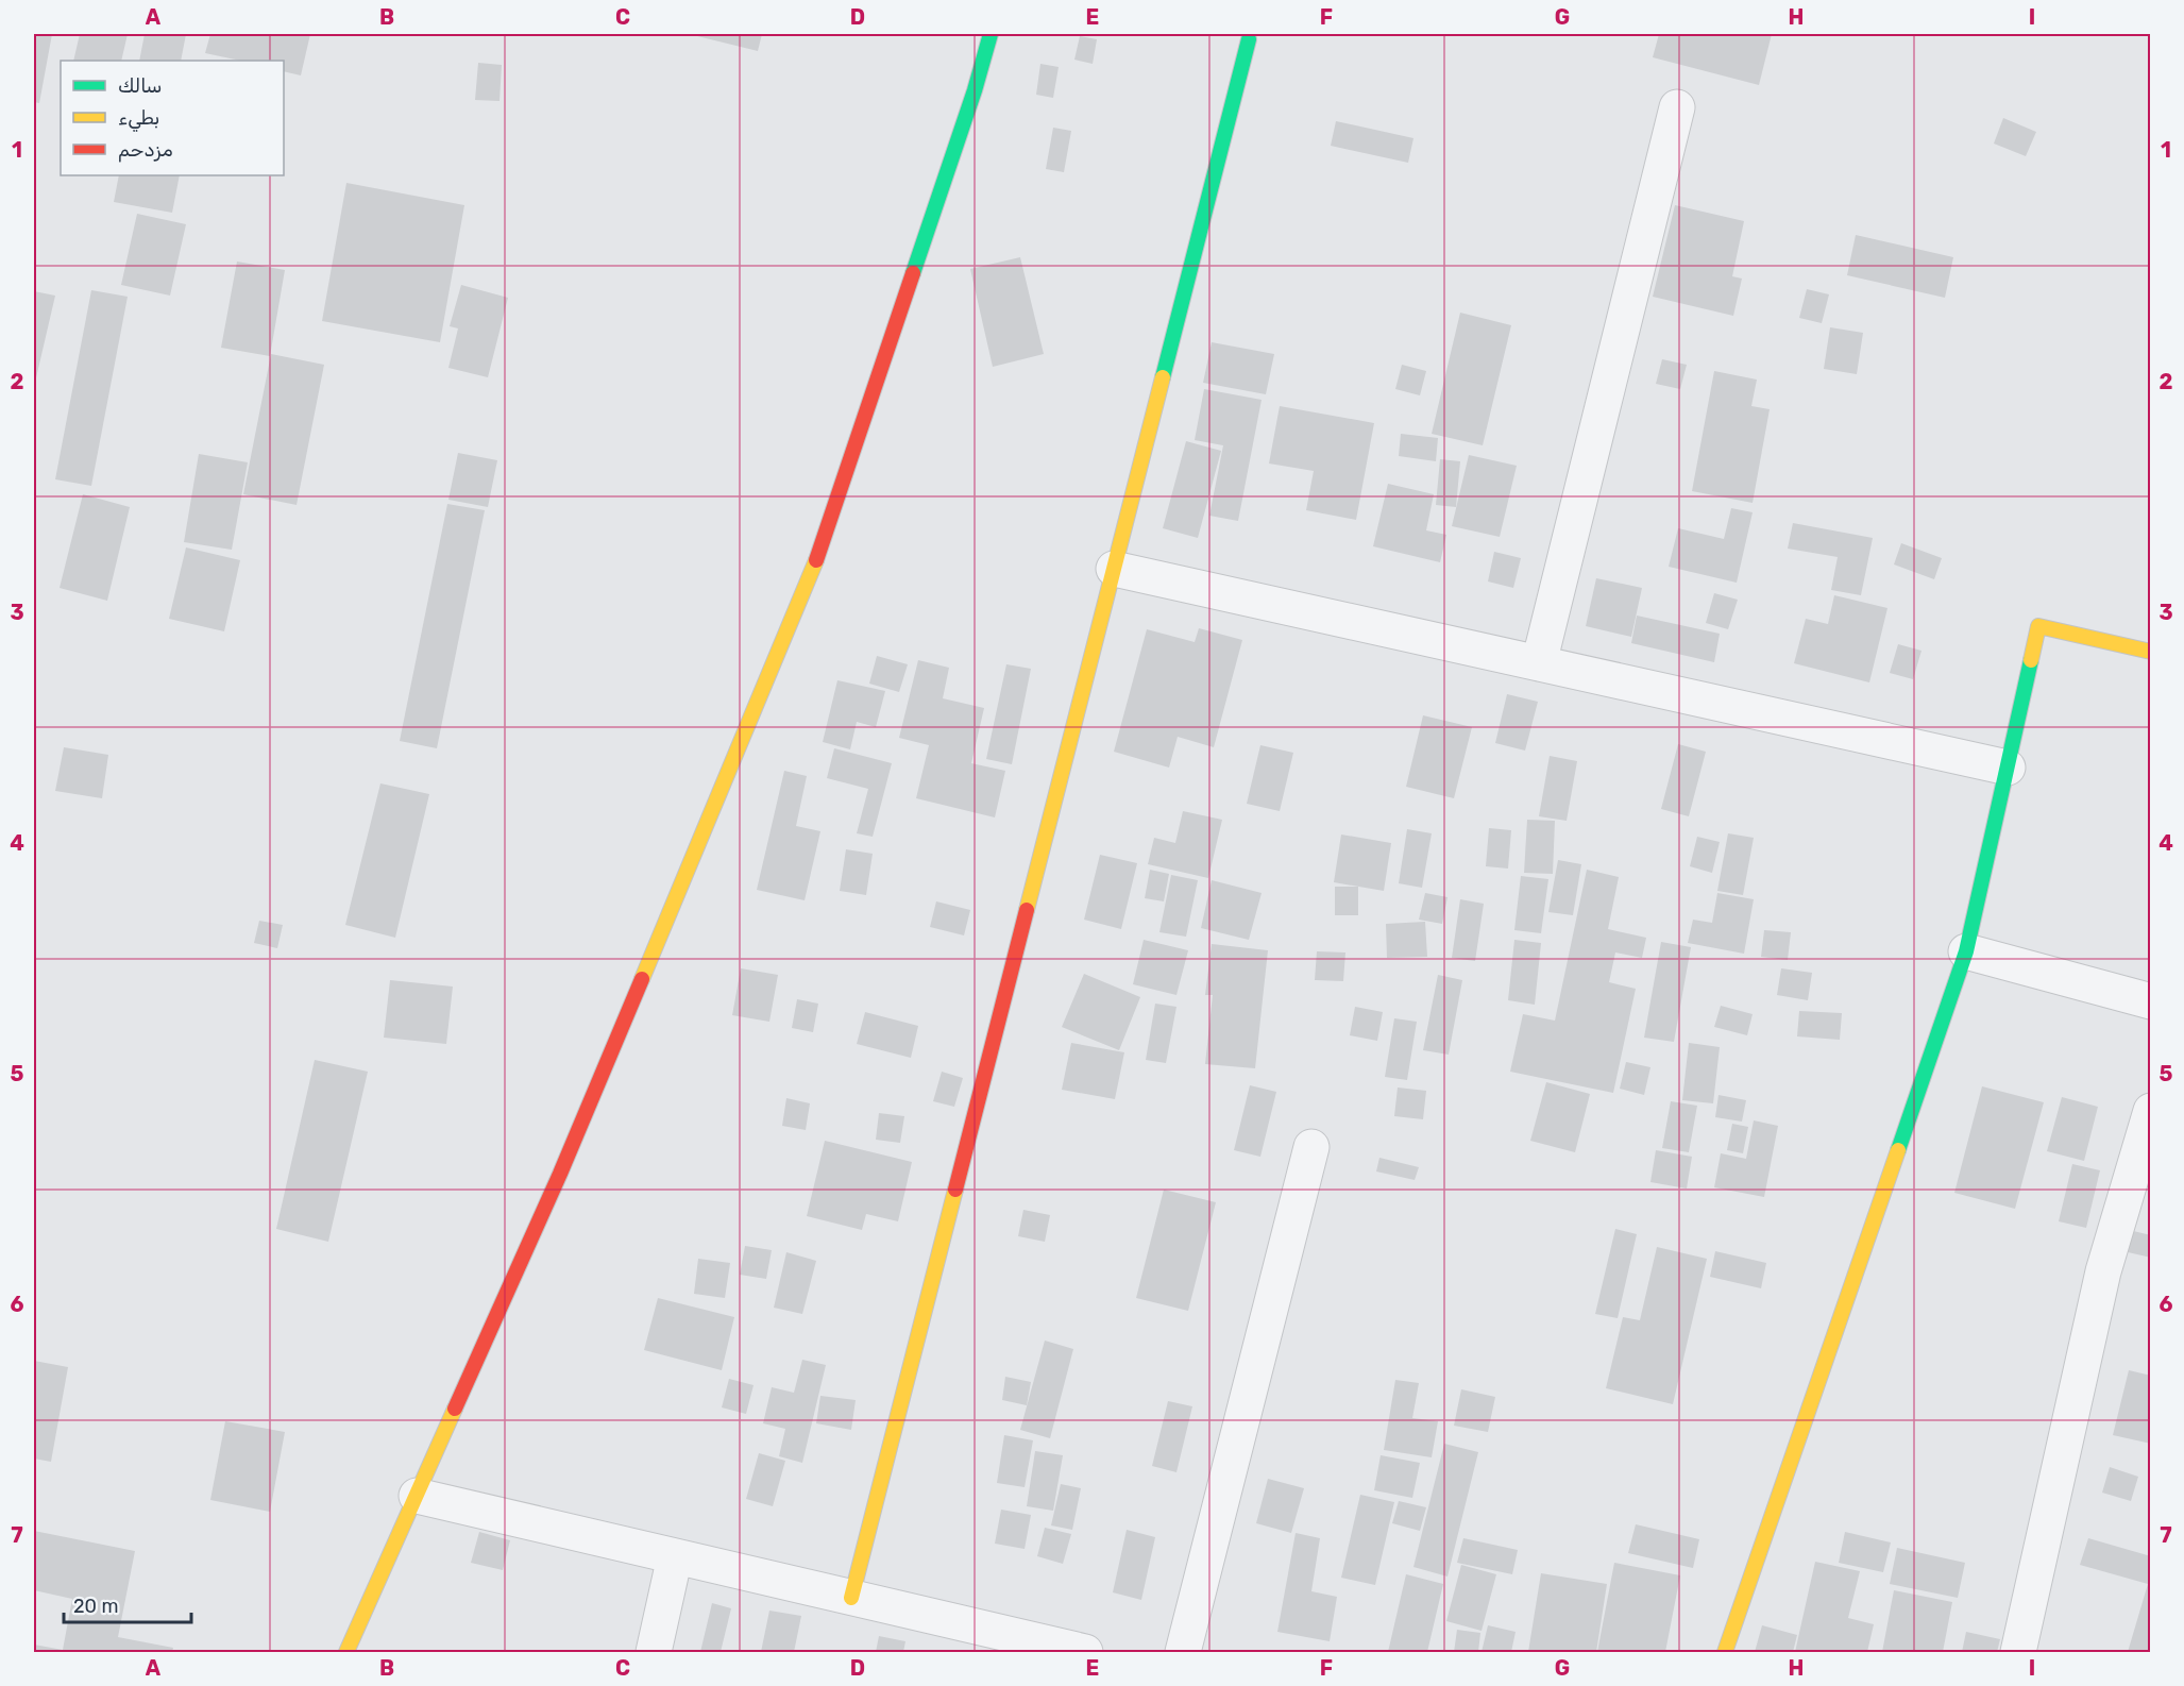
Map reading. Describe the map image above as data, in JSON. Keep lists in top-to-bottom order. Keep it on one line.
{"legend":["سالك","بطيء","مزدحم"],"scale_bar":"20 m","grid":{"columns":["A","B","C","D","E","F","G","H","I"],"rows":["1","2","3","4","5","6","7"]}}
